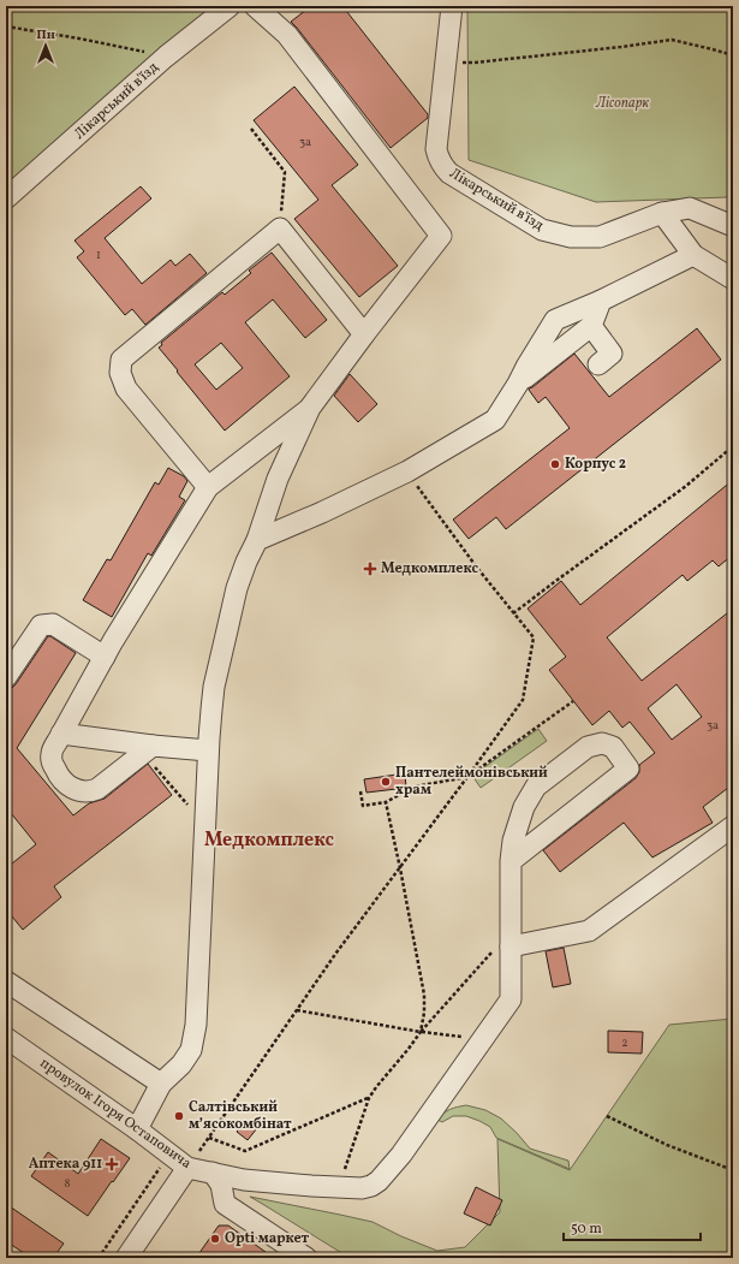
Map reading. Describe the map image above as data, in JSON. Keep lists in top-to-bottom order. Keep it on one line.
{"streets":{"street":["Лікарський в'їзд","провулок Ігоря Остаповича"]},"districts":["Медкомплекс"],"parks":["Лісопарк"],"places":{"other":["Корпус 2","Пантелеймонівський храм","Салтівський мʼясокомбінат","Opti маркет"],"health":["Медкомплекс","Аптека 911"]},"house_numbers":["3а","1","3а","2","8"],"scale_bar":"50 m","north":"top"}
